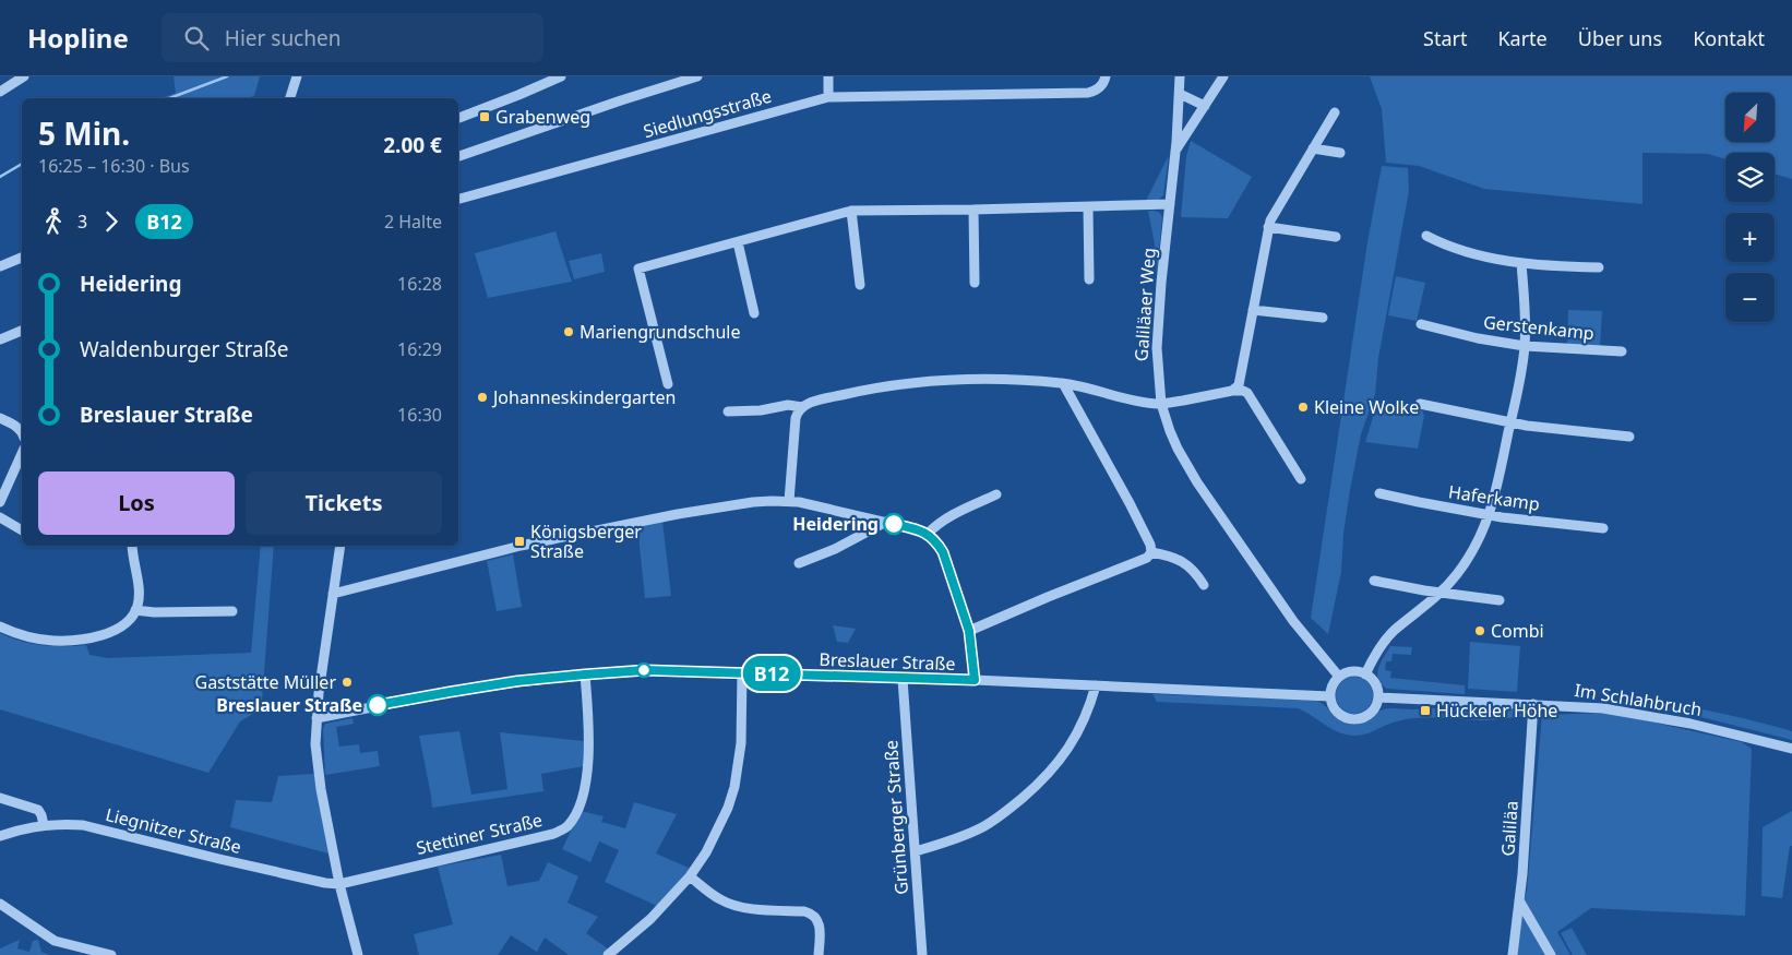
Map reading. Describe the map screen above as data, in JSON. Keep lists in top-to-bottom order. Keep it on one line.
{"streets":{"street":["Siedlungsstraße","Galiläaer Weg","Gerstenkamp","Haferkamp","Breslauer Straße","Im Schlahbruch","Grünberger Straße","Galiläa","Liegnitzer Straße","Stettiner Straße"]},"crossings":[["Galiläaer Weg","Breslauer Straße"],["Galiläaer Weg","Im Schlahbruch"],["Breslauer Straße","Im Schlahbruch"],["Breslauer Straße","Grünberger Straße"],["Breslauer Straße","Stettiner Straße"],["Im Schlahbruch","Galiläa"],["Liegnitzer Straße","Stettiner Straße"]],"places":{"transit":["Grabenweg","Königsberger Straße","Hückeler Höhe"],"other":["Mariengrundschule","Johanneskindergarten","Kleine Wolke","Heidering","Combi","Gaststätte Müller","Breslauer Straße"]},"lines":["bus line B12"],"north":"bottom left","page":{"header":"Hopline","search":"Hier suchen","nav":["Start","Karte","Über uns","Kontakt"],"on_map":"B12","map_buttons":["+","−"],"heading":["5 Min.","16:25 – 16:30 · Bus","2.00 €"],"legs":["3","B12","2 Halte"],"list":[{"name":"Heidering","value":"16:28"},{"name":"Waldenburger Straße","value":"16:29"},{"name":"Breslauer Straße","value":"16:30"}],"buttons":["Los","Tickets"]}}
